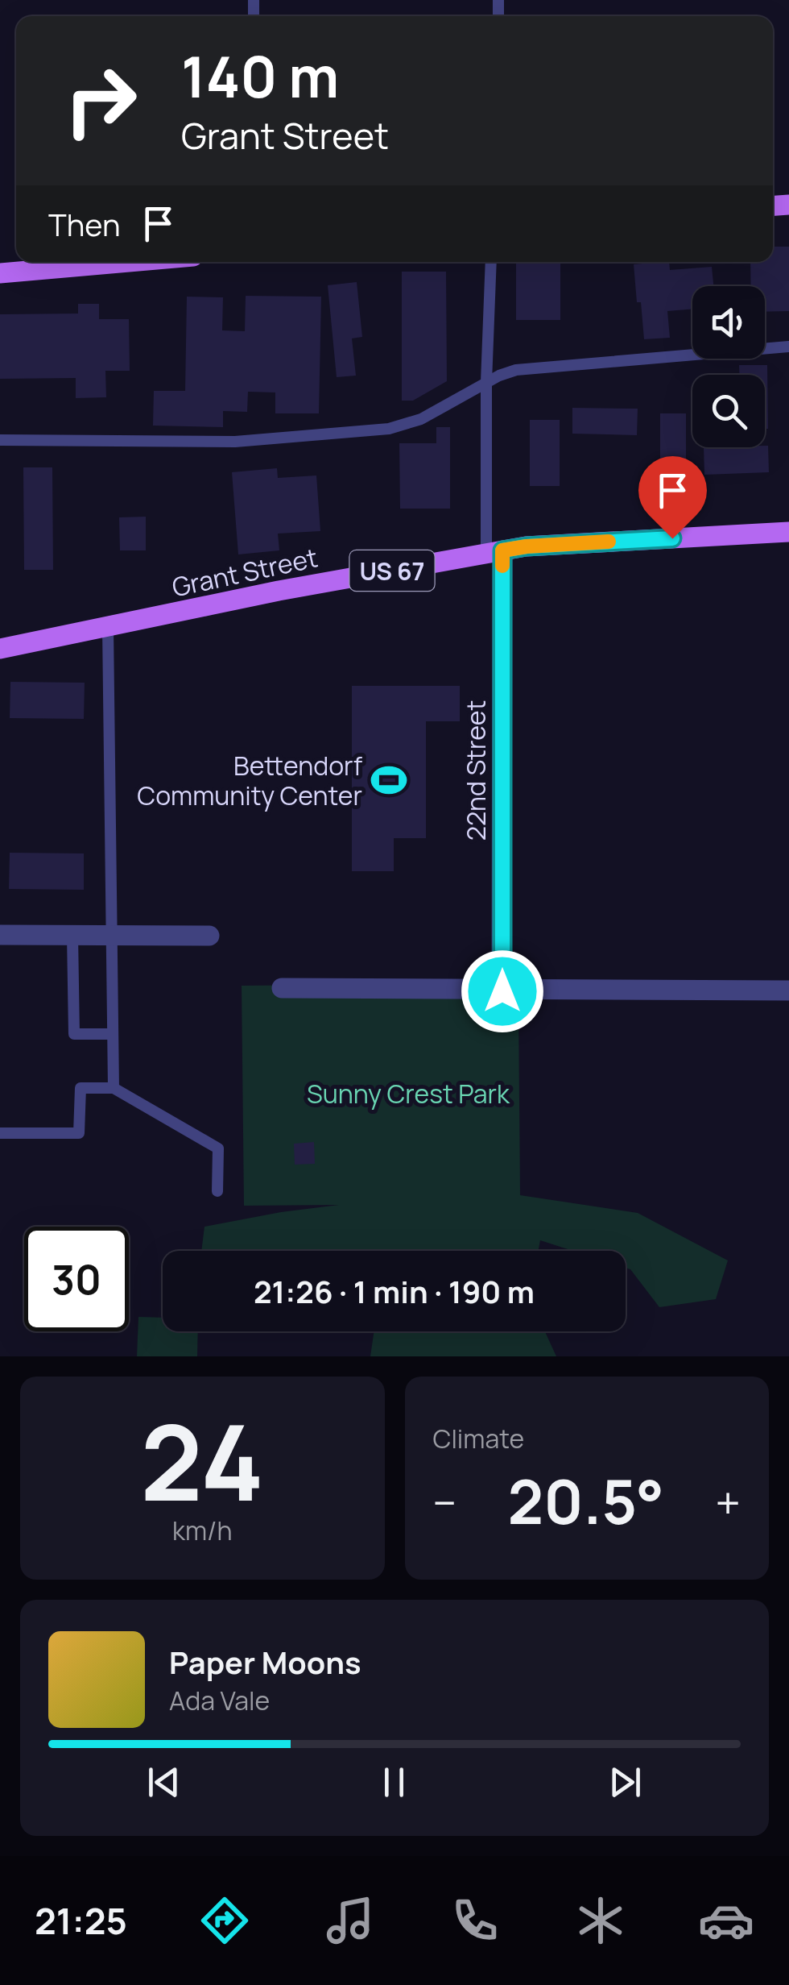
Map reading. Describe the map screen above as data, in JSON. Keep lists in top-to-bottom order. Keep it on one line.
{"streets":{"main road":["US 67","Grant Street"],"street":["22nd Street"]},"crossings":[["Grant Street","22nd Street"]],"parks":["Sunny Crest Park"],"places":{"sports":["Bettendorf Community Center"]},"page":{"turn":["140 m","Grant Street"],"then":"Then","limit":"30","trip":"21:26 · 1 min · 190 m","tile":[["24","km/h"],"Climate"],"heat":["−","20.5°","+"],"song":["Paper Moons","Ada Vale"],"tabs":"21:25"}}
